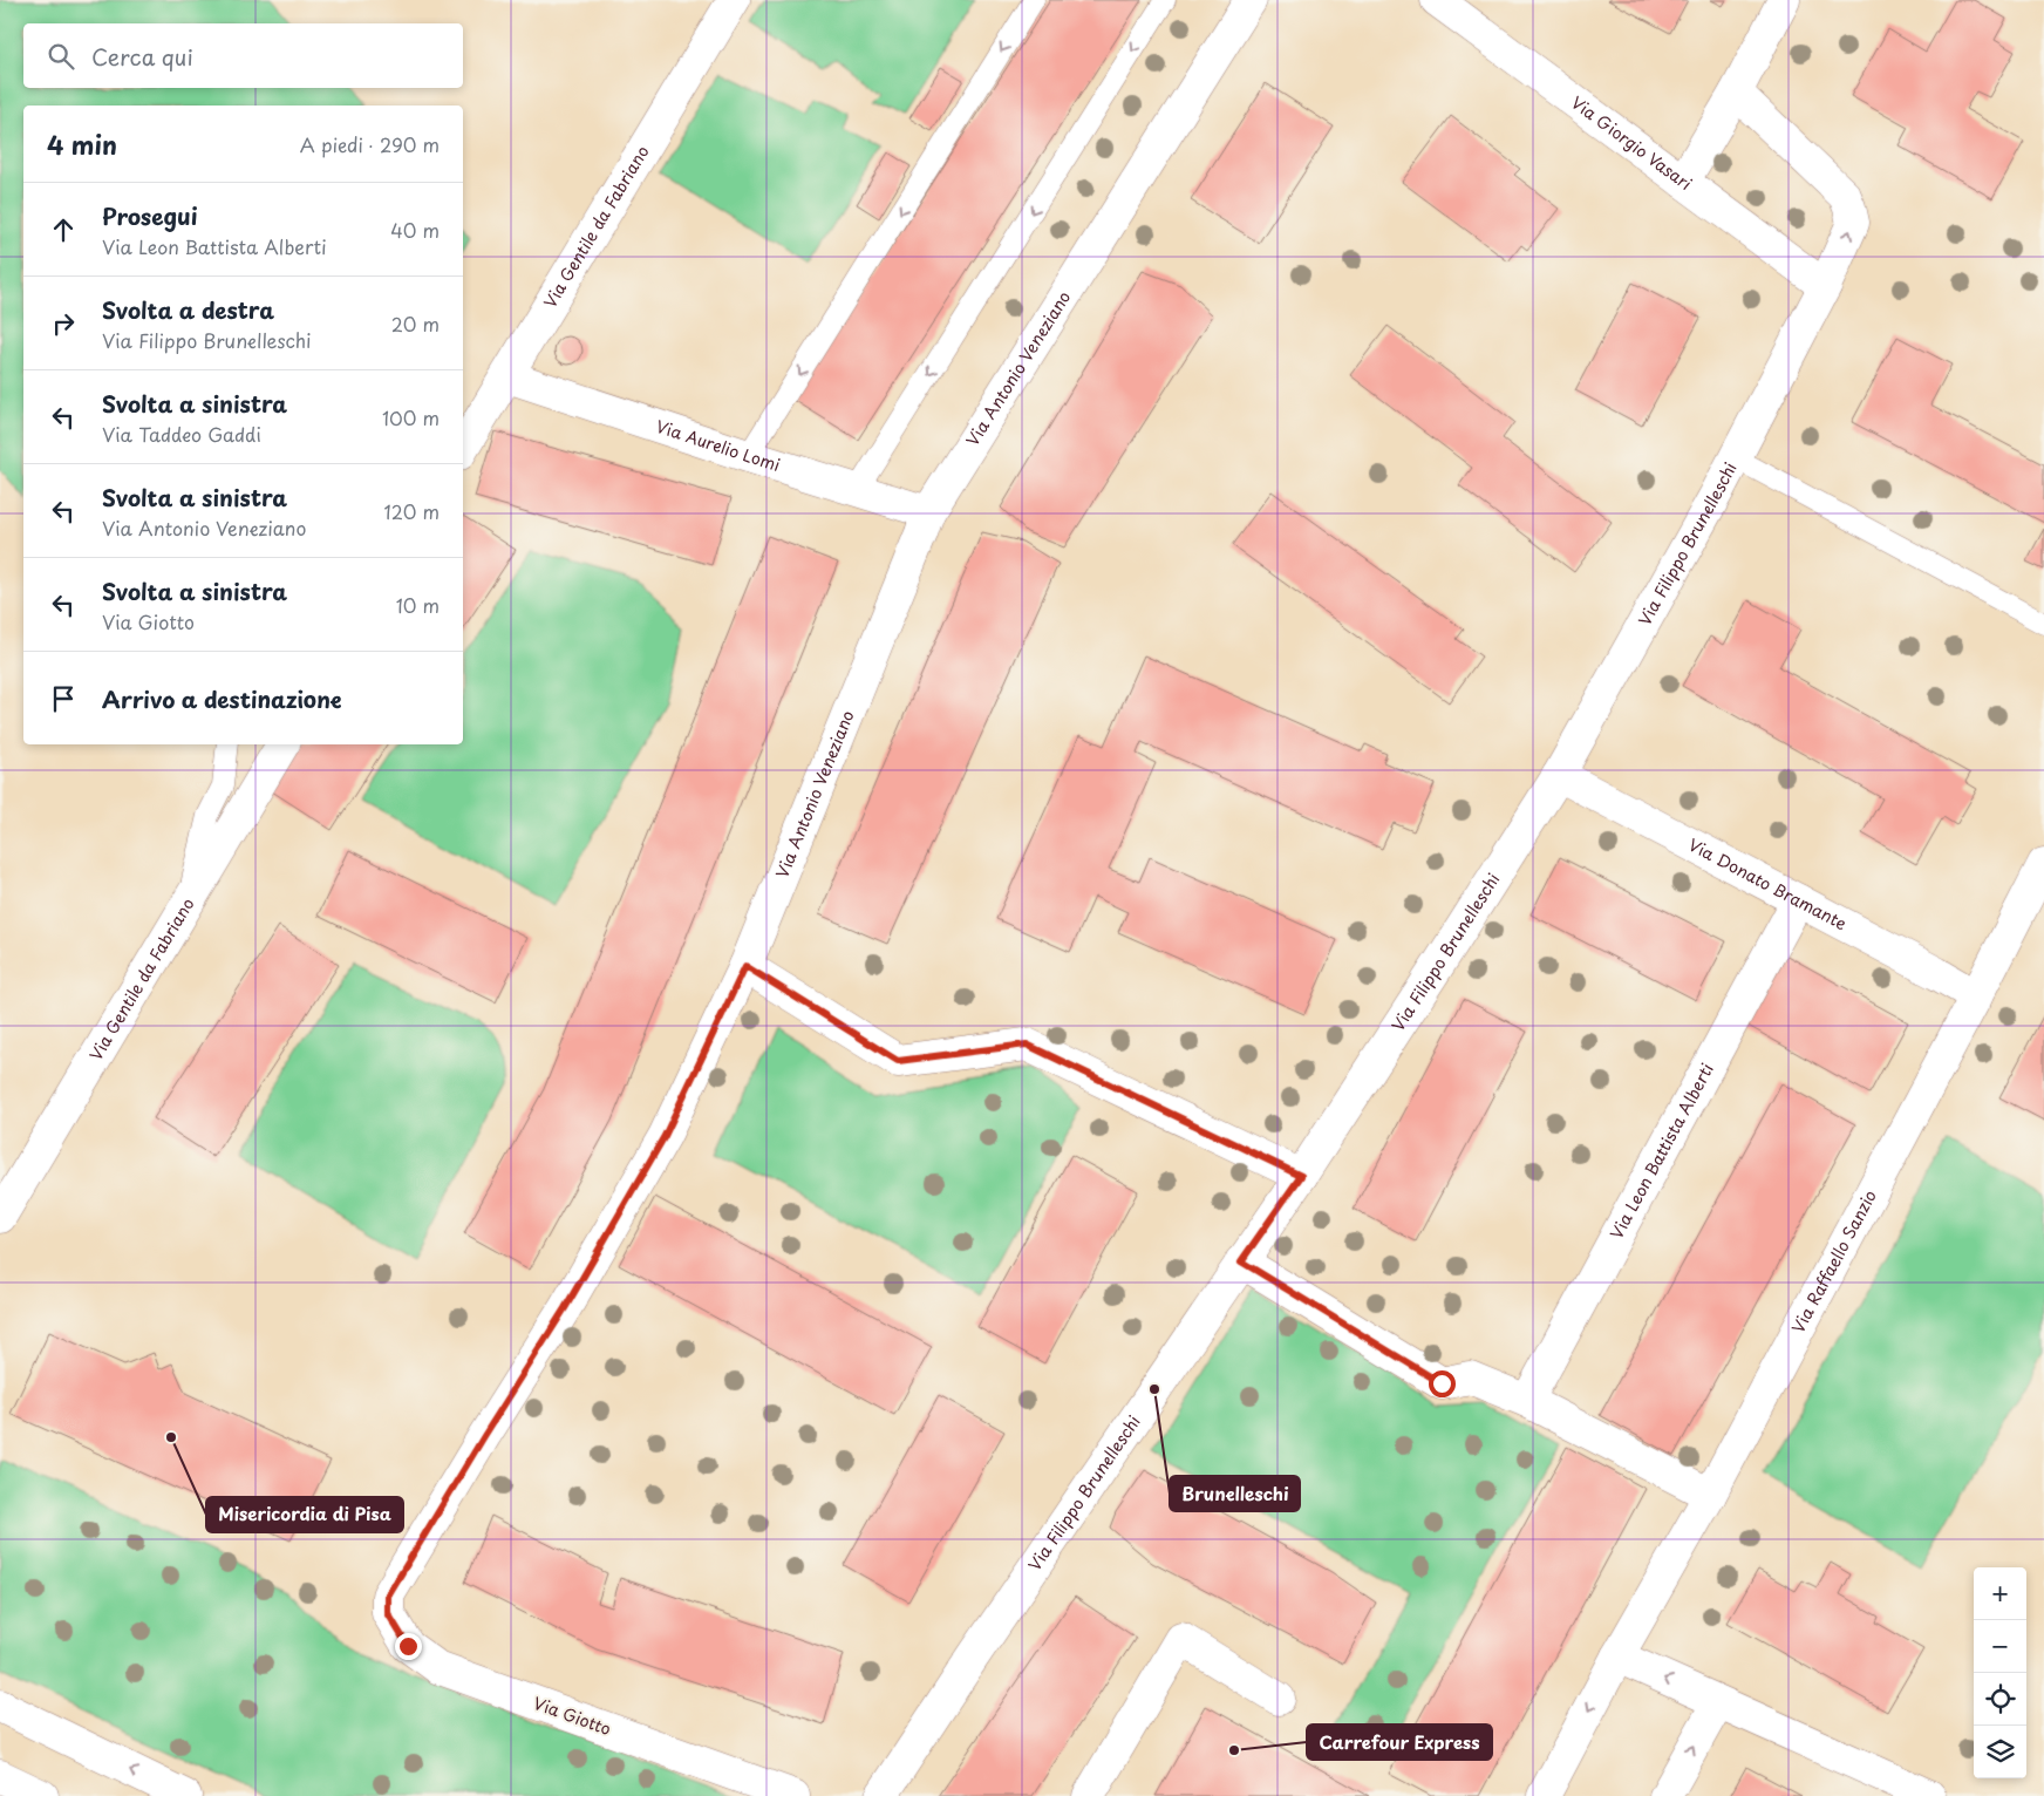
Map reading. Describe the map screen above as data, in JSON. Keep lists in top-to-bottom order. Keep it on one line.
{"streets":{"street":["Via Giorgio Vasari","Via Gentile da Fabriano","Via Antonio Veneziano","Via Aurelio Lomi","Via Filippo Brunelleschi","Via Donato Bramante","Via Leon Battista Alberti","Via Raffaello Sanzio","Via Giotto"]},"crossings":[["Via Giorgio Vasari","Via Filippo Brunelleschi"],["Via Gentile da Fabriano","Via Aurelio Lomi"],["Via Antonio Veneziano","Via Aurelio Lomi"],["Via Antonio Veneziano","Via Giotto"],["Via Filippo Brunelleschi","Via Donato Bramante"],["Via Donato Bramante","Via Leon Battista Alberti"],["Via Donato Bramante","Via Raffaello Sanzio"]],"places":["Brunelleschi","Misericordia di Pisa","Carrefour Express"],"page":{"search":"Cerca qui","heading":["4 min","A piedi · 290 m"],"list":[["Prosegui","Via Leon Battista Alberti","40 m"],["Svolta a destra","Via Filippo Brunelleschi","20 m"],["Svolta a sinistra","Via Taddeo Gaddi","100 m"],["Svolta a sinistra","Via Antonio Veneziano","120 m"],["Svolta a sinistra","Via Giotto","10 m"],"Arrivo a destinazione"],"map_buttons":["+","−"]}}
